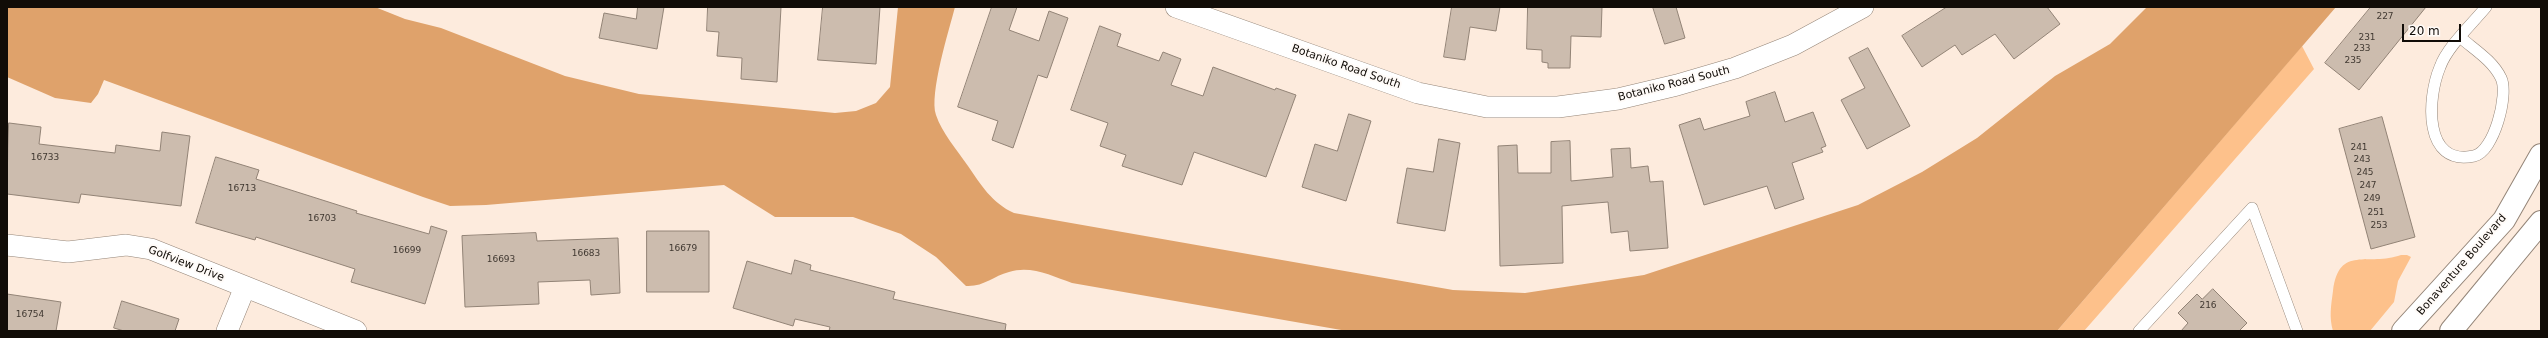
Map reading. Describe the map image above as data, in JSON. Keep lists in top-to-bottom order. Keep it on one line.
{"streets":{"main road":["Bonaventure Boulevard"],"street":["Botaniko Road South","Golfview Drive"]},"house_numbers":["227","231","233","235","241","16733","243","245","247","16713","249","251","16703","253","16679","16699","16683","16693","216","16754"],"scale_bar":"20 m"}
